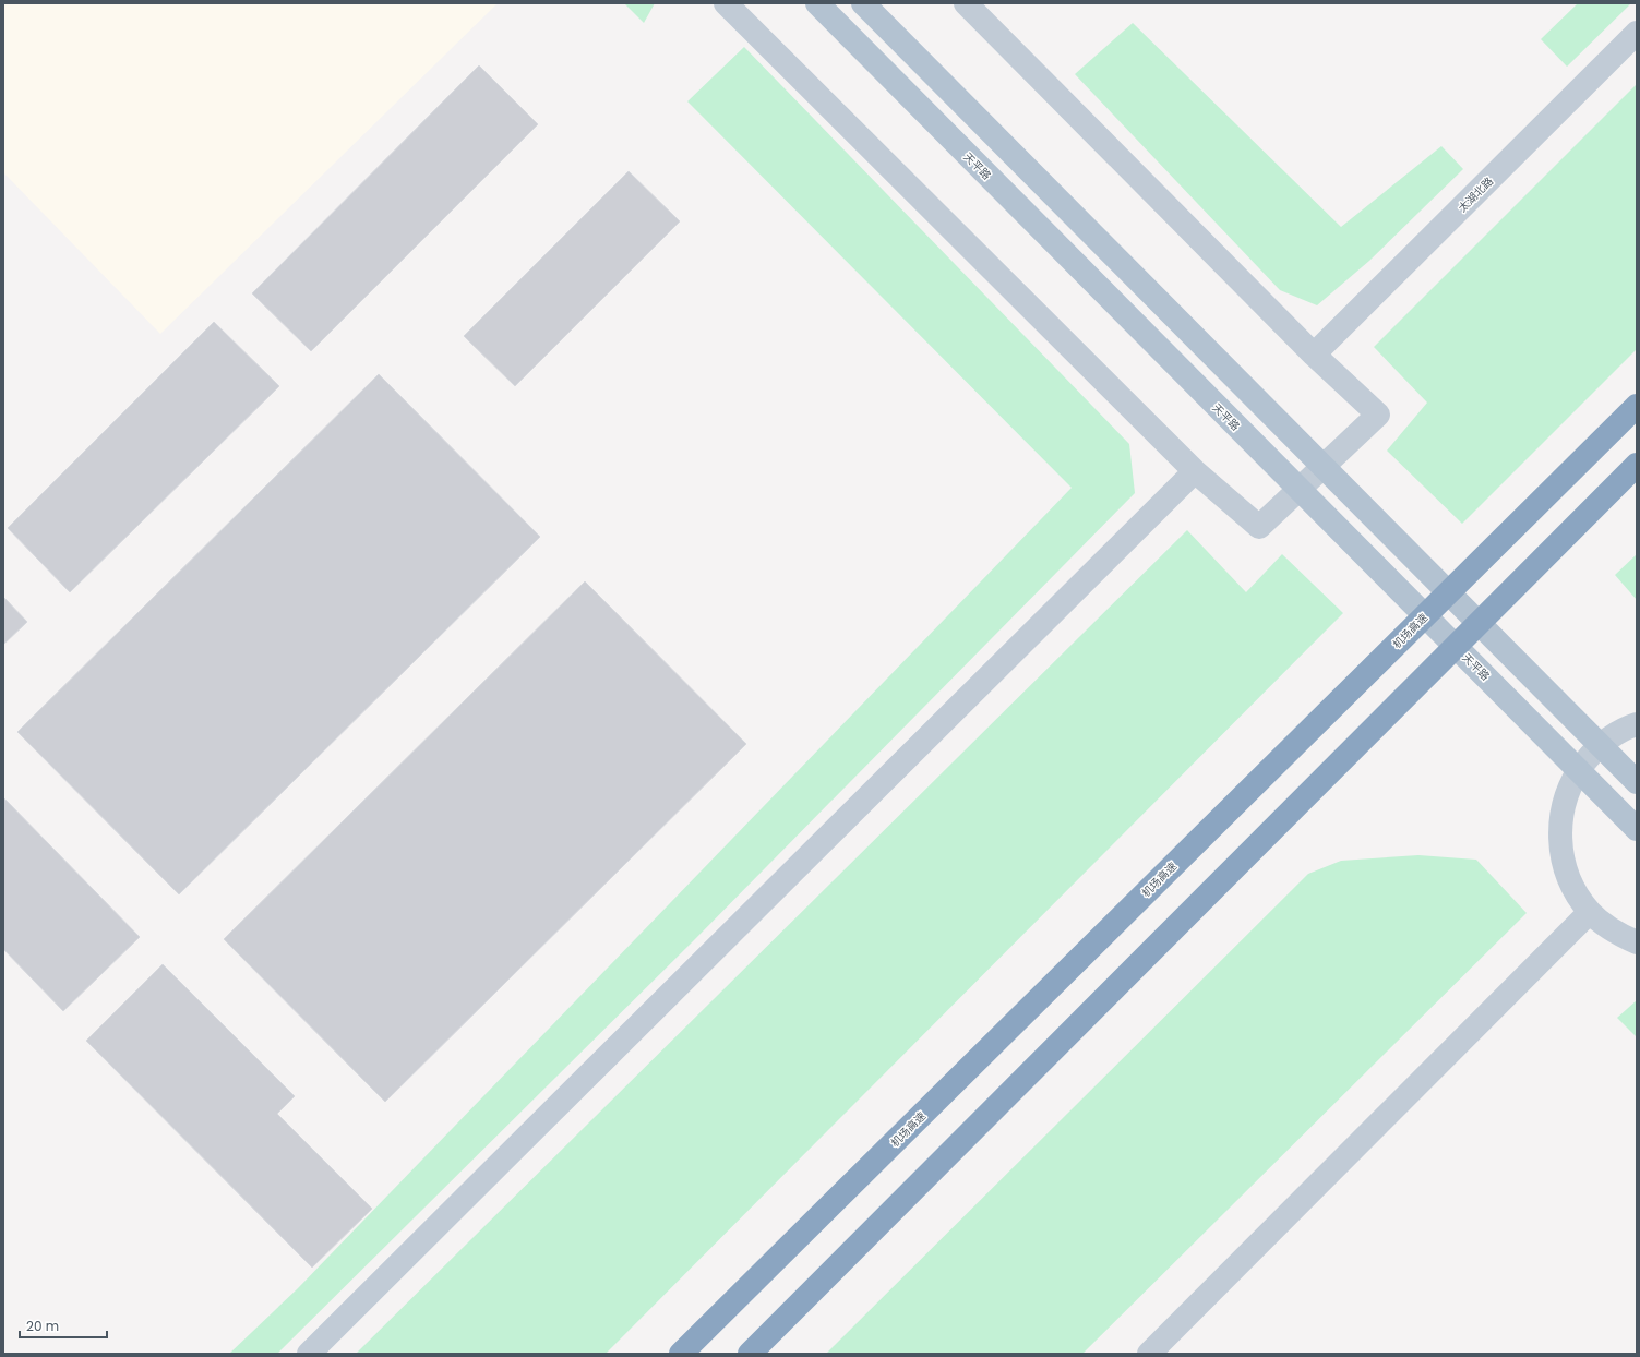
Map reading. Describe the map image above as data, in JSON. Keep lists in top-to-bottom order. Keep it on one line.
{"streets":{"highway":["机场高速"],"main road":["天平路"],"street":["太湖北路"]},"scale_bar":"20 m"}
